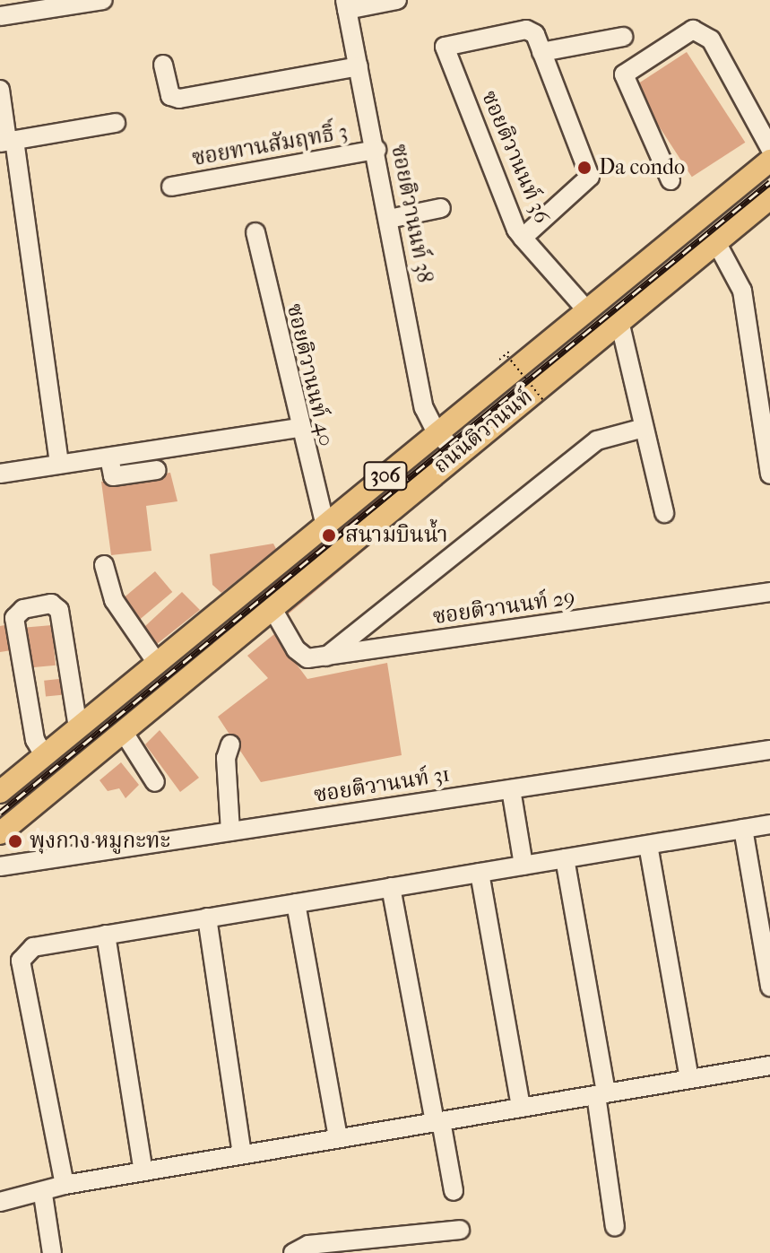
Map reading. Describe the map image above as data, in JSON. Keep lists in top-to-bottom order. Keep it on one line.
{"streets":{"main road":["ถนนติวานนท์","306"],"street":["ซอยทานสัมฤทธิ์ 3","ซอยติวานนท์ 36","ซอยติวานนท์ 38","ซอยติวานนท์ 40","ซอยติวานนท์ 29","ซอยติวานนท์ 31"]},"crossings":[["ซอยทานสัมฤทธิ์ 3","ซอยติวานนท์ 38"],["ซอยติวานนท์ 36","ถนนติวานนท์"],["ซอยติวานนท์ 38","ถนนติวานนท์"],["ซอยติวานนท์ 40","ถนนติวานนท์"],["ถนนติวานนท์","ซอยติวานนท์ 29"]],"places":["Da condo","สนามบินน้ำ","พุงกาง หมูกะทะ"]}
